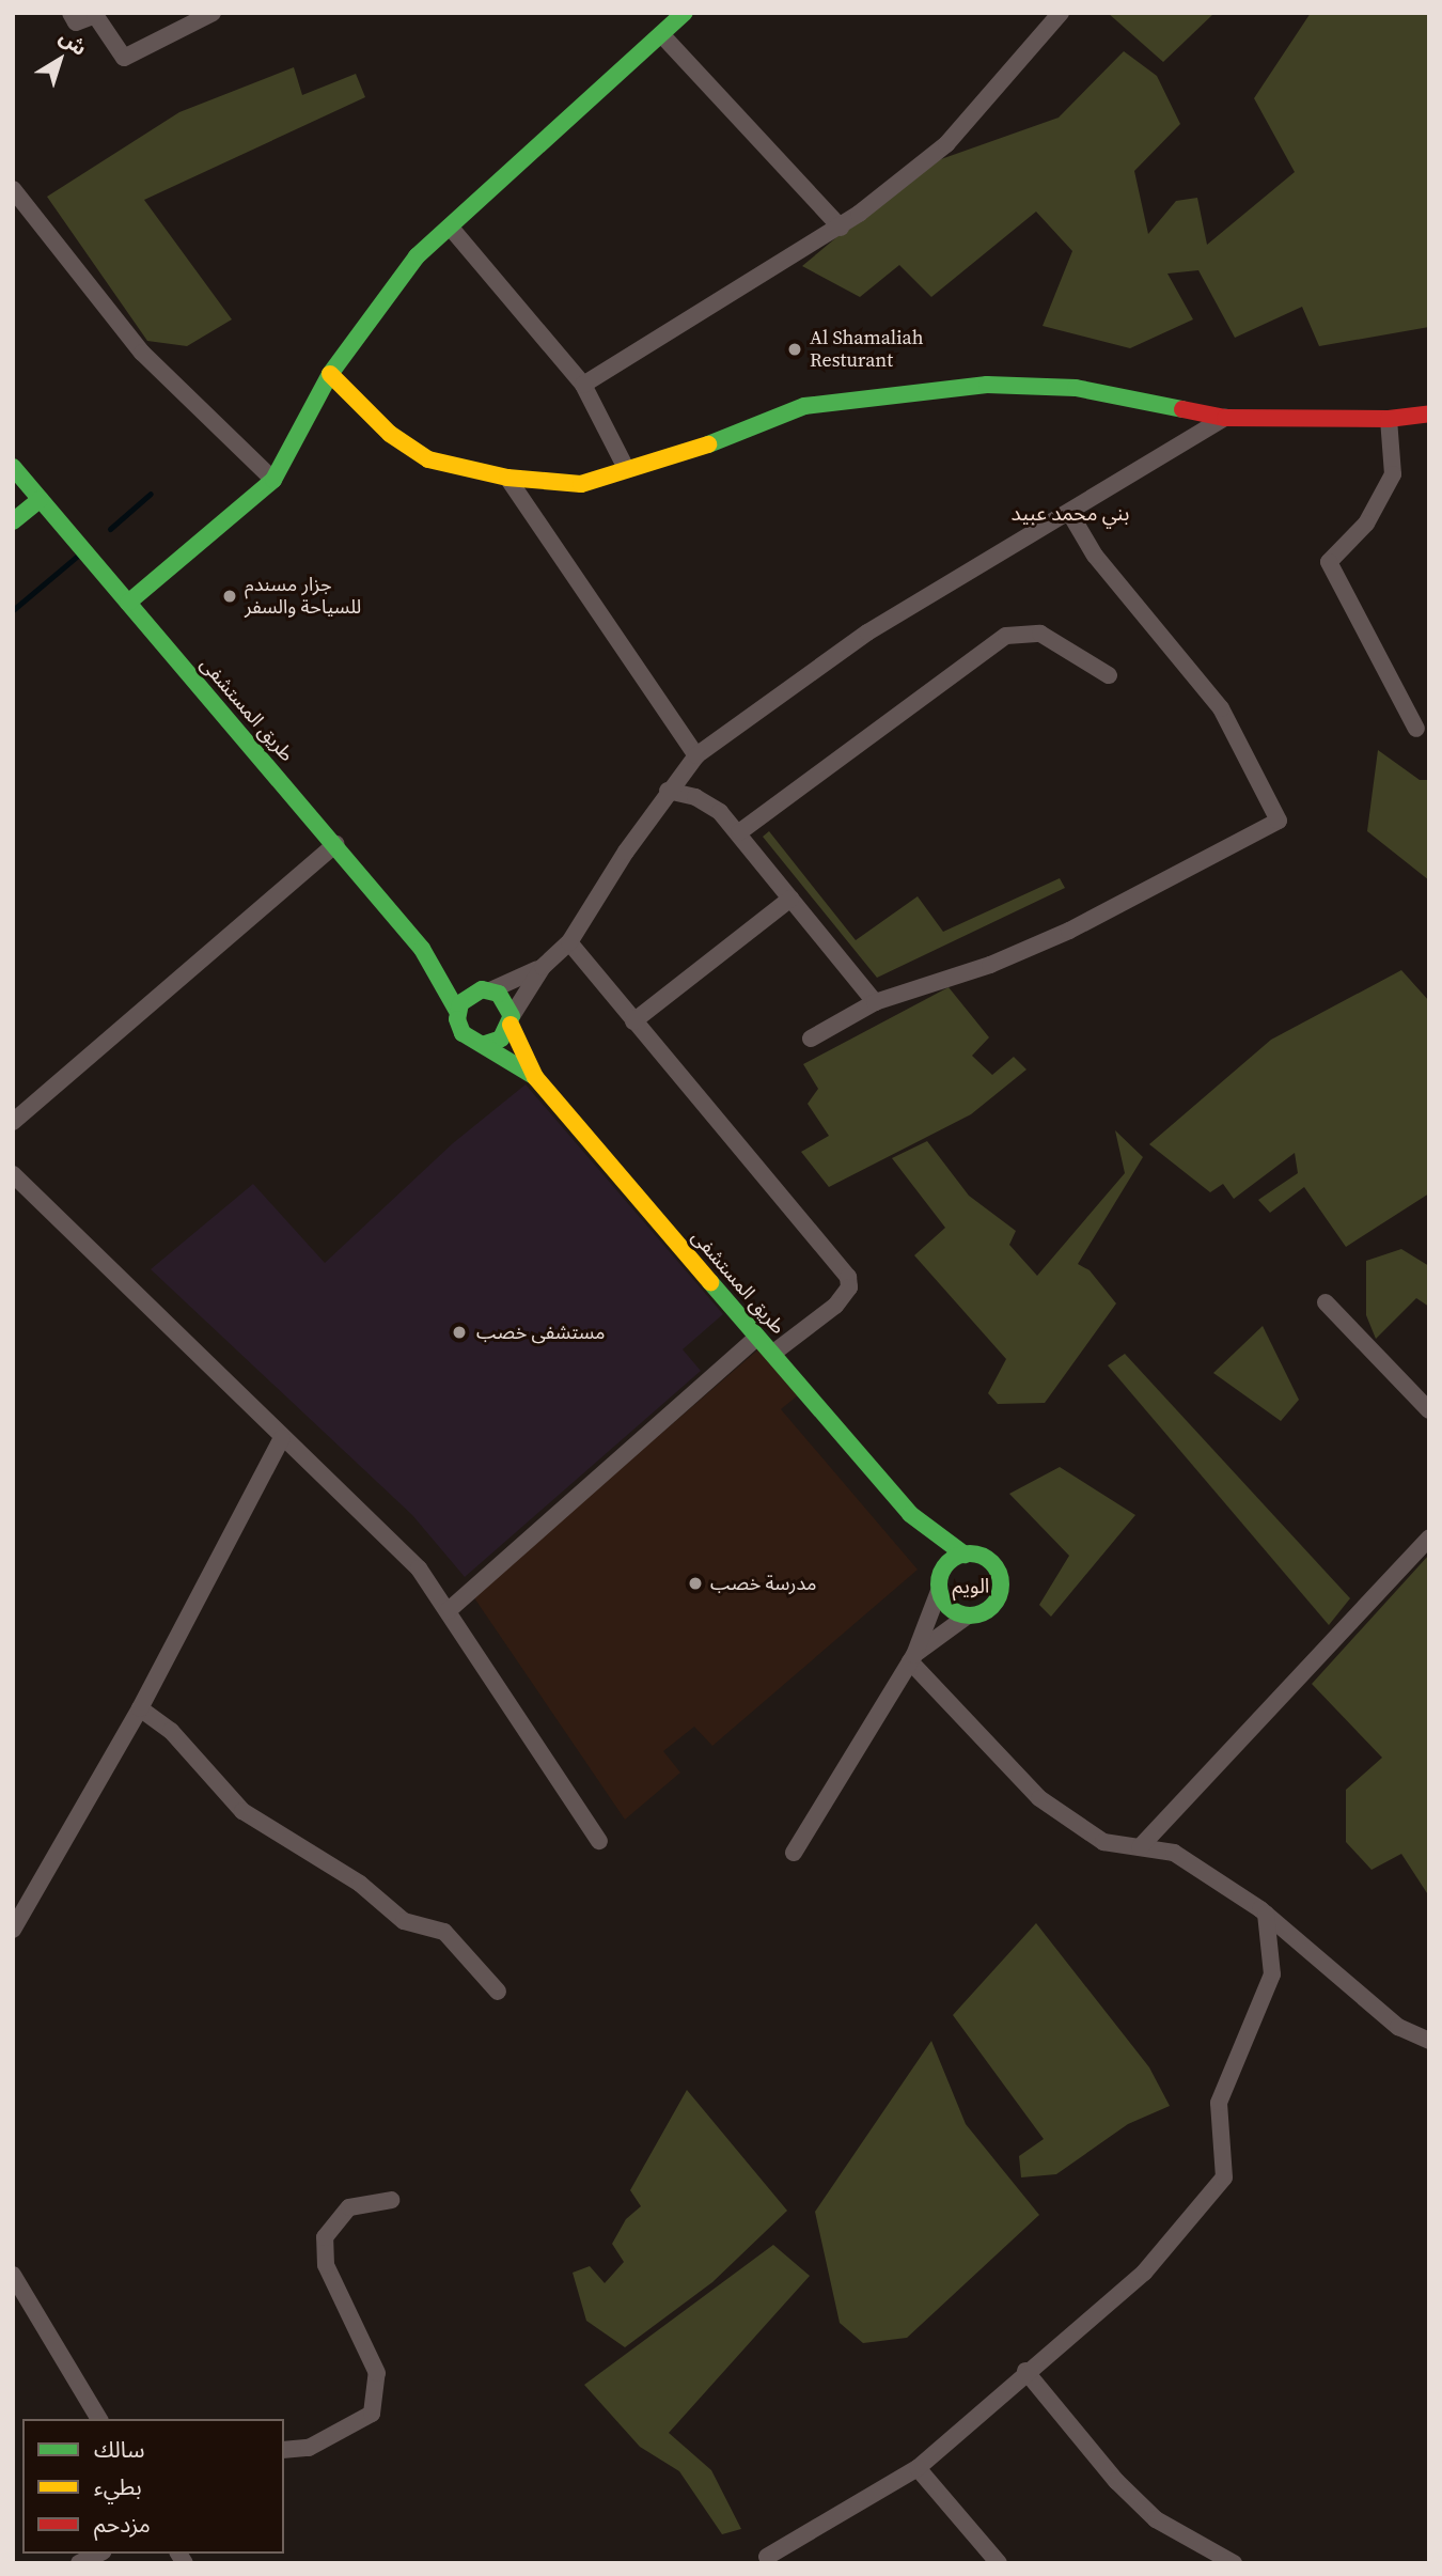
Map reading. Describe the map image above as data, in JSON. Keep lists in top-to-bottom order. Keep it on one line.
{"streets":{"street":["طريق المستشفى"]},"districts":["بني محمد عبيد","الويم"],"places":["Al Shamaliah Resturant","جزار مسندم للسياحة والسفر","مستشفى خصب","مدرسة خصب"],"legend":["سالك","بطيء","مزدحم"],"north":"top right"}
